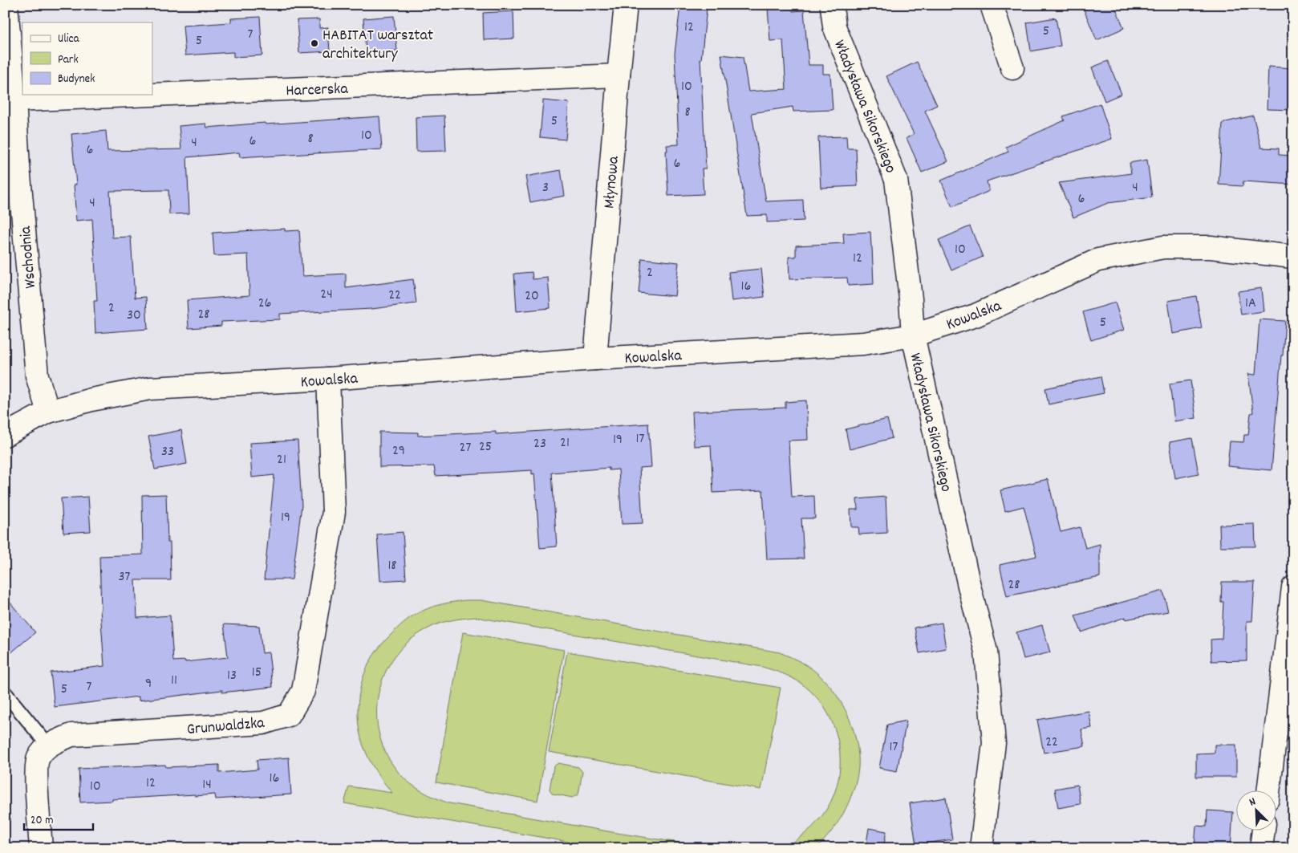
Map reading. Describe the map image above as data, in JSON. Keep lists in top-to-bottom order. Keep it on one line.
{"streets":{"street":["Harcerska","Władysława Sikorskiego","Młynowa","Wschodnia","Kowalska","Grunwaldzka"]},"crossings":[["Harcerska","Młynowa"],["Harcerska","Wschodnia"],["Władysława Sikorskiego","Kowalska"],["Młynowa","Kowalska"],["Wschodnia","Kowalska"],["Kowalska","Grunwaldzka"]],"places":["HABITAT warsztat architektury"],"house_numbers":["12","5","7","5","10","8","5","10","8","6","4","6","6","3","4","6","4","10","12","2","16","24","22","20","26","1A","2","28","30","5","17","19","21","23","25","27","29","33","21","19","18","37","28","15","13","11","9","7","5","22","17","16","12","14","10"],"legend":["Ulica","Park","Budynek"],"scale_bar":"20 m","north":"top left"}
